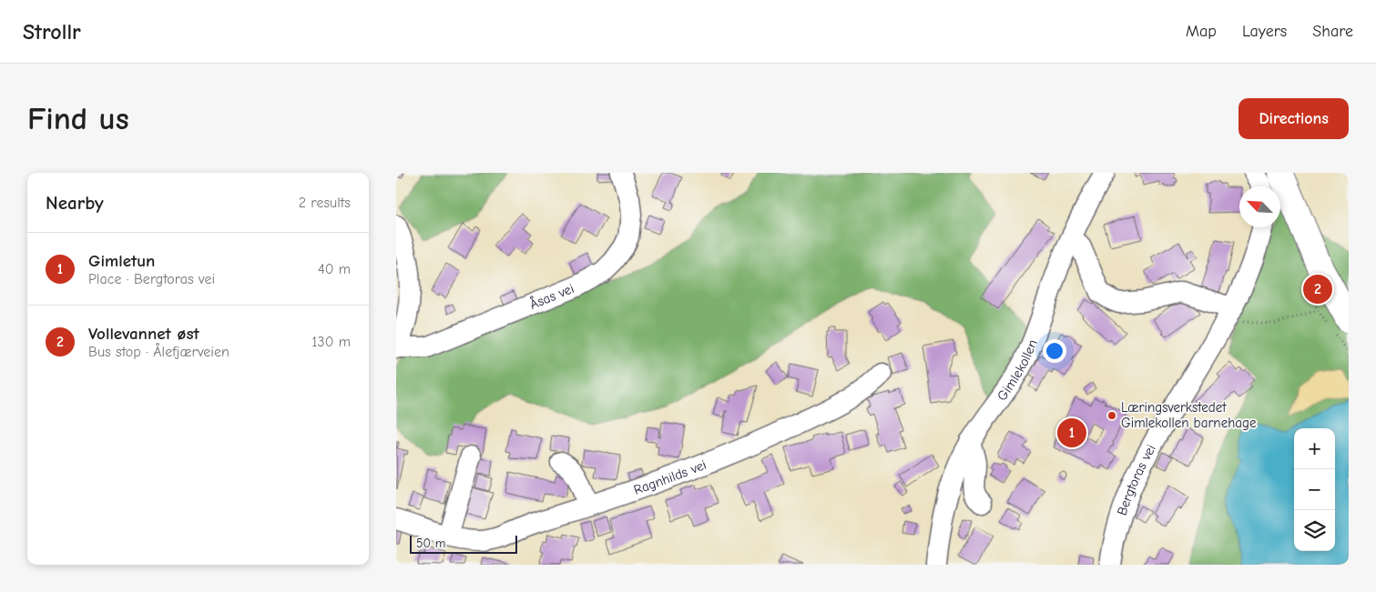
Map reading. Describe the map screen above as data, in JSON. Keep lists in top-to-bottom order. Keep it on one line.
{"streets":{"street":["Åsas vei","Gimlekollen","Ragnhilds vei","Bergtoras vei"]},"places":["Læringsverkstedet Gimlekollen barnehage"],"scale_bar":"50 m","north":"top left","page":{"header":"Strollr","nav":["Map","Layers","Share"],"buttons":"Directions","title":"Find us","heading":["Nearby","2 results"],"list":[{"mark":"1","name":"Gimletun","note":"Place · Bergtoras vei","value":"40 m"},{"mark":"2","name":"Vollevannet øst","note":"Bus stop · Ålefjærveien","value":"130 m"}],"pins":["2","1"],"map_buttons":["+","−"],"scale":"50 m"}}
